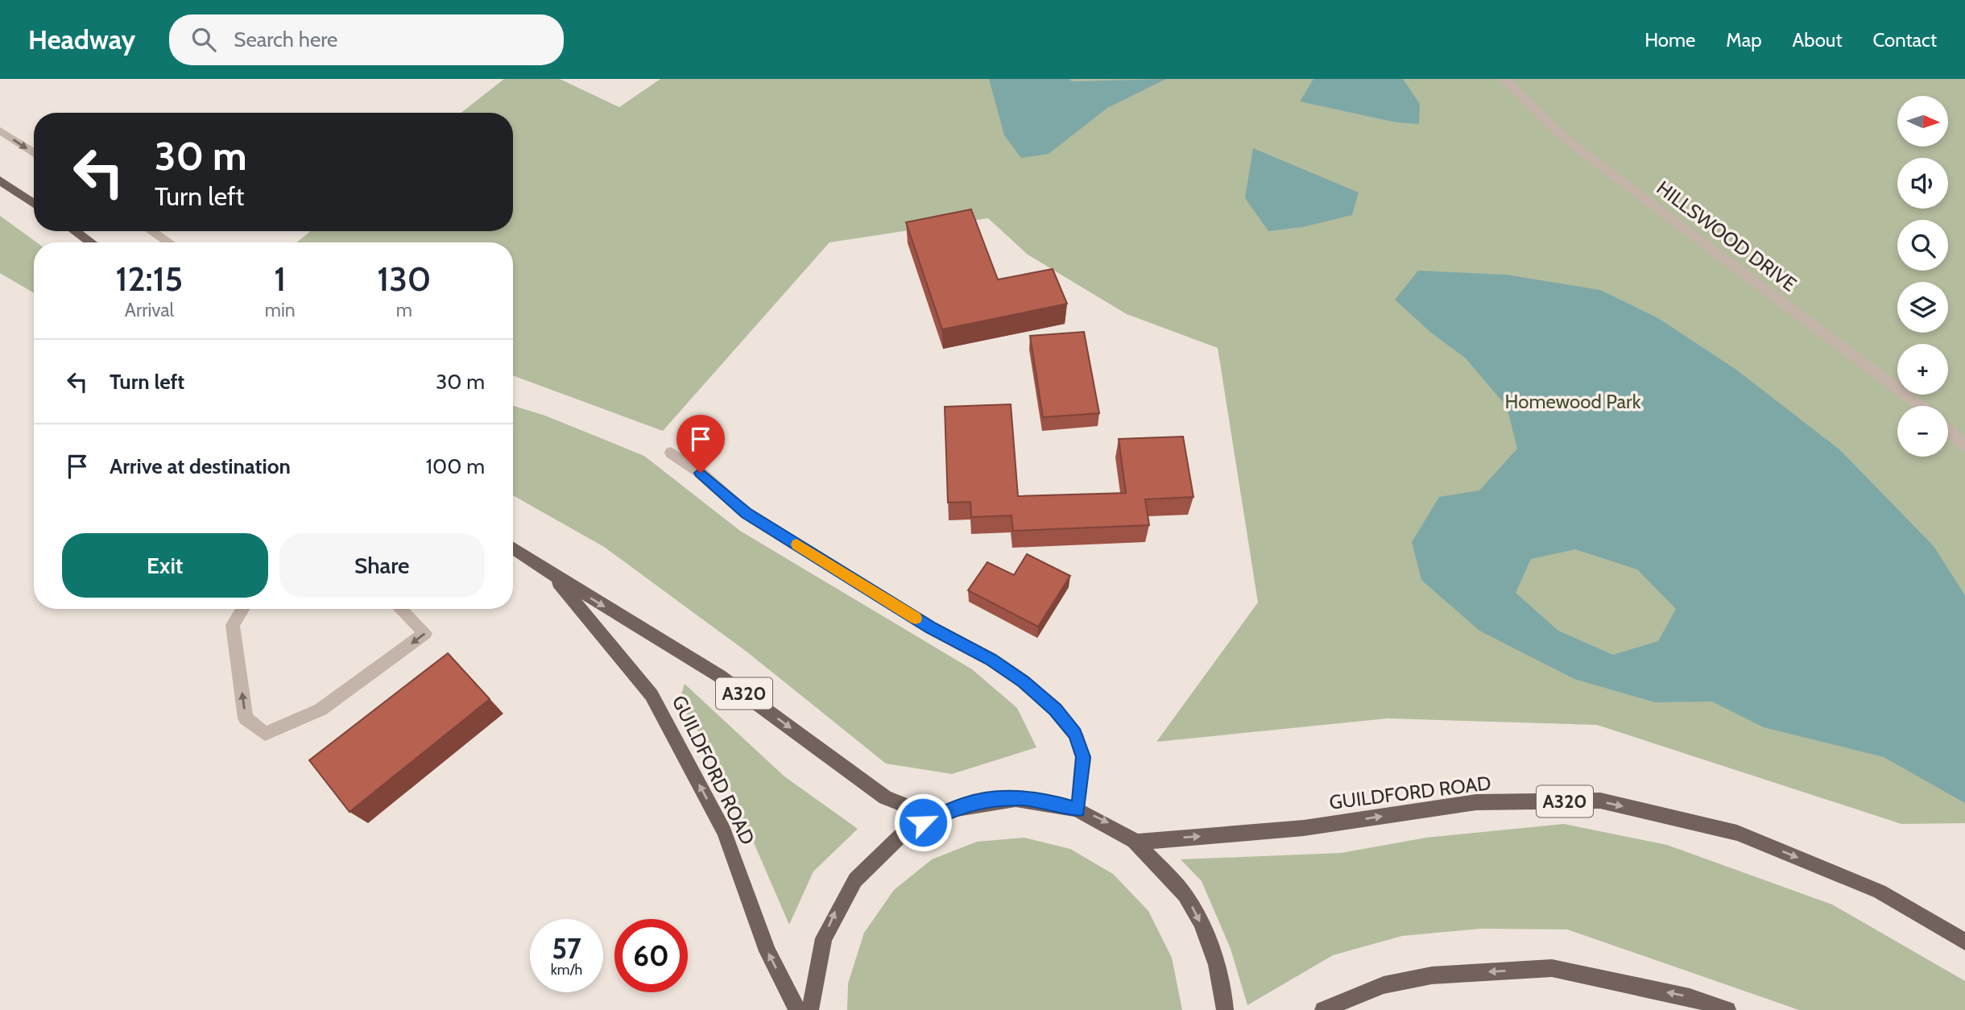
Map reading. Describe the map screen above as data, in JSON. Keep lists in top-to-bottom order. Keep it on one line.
{"streets":{"main road":["A320","GUILDFORD ROAD"],"street":["HILLSWOOD DRIVE"]},"parks":["Homewood Park"],"north":"right","page":{"header":"Headway","search":"Search here","nav":["Home","Map","About","Contact"],"map_buttons":["+","−"],"turn":["30 m","Turn left"],"eta":["12:15","Arrival","1","min","130","m"],"list":[{"name":"Turn left","value":"30 m"},{"name":"Arrive at destination","value":"100 m"}],"buttons":["Exit","Share"],"speed":"57 km/h","limit":"60"}}
